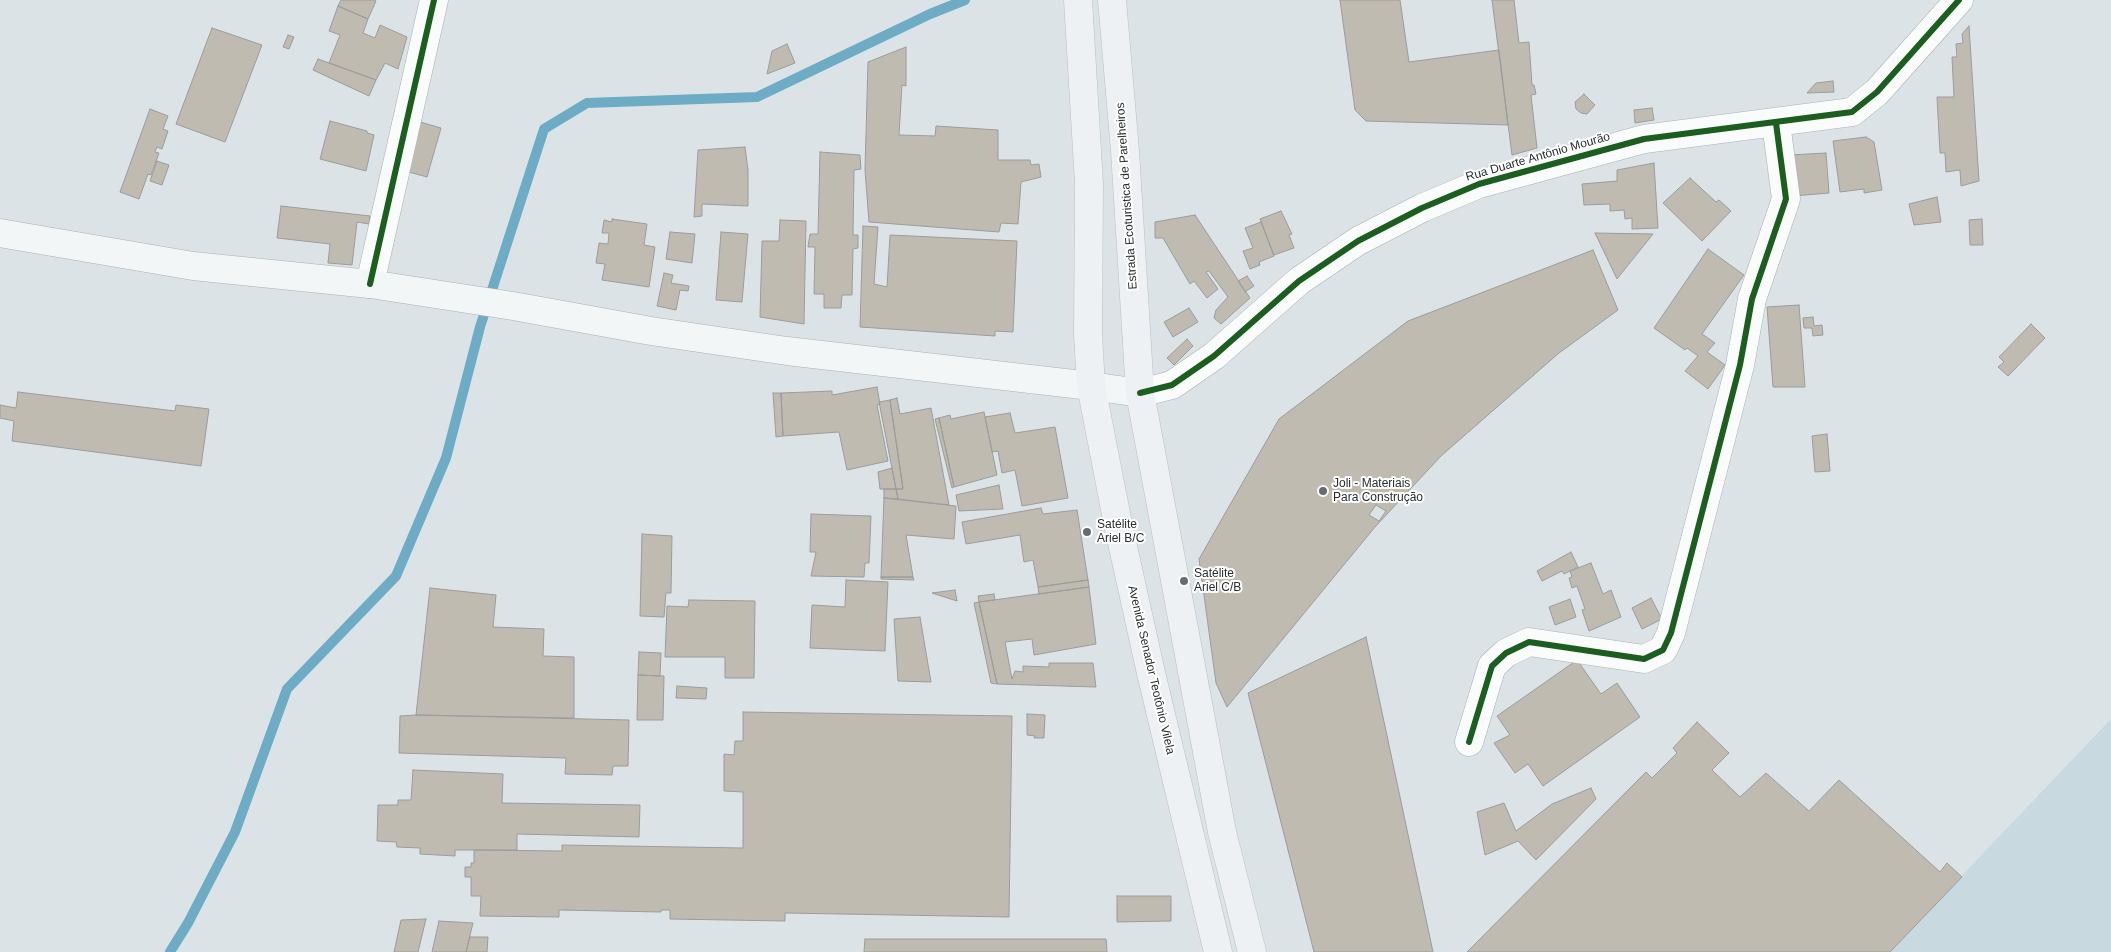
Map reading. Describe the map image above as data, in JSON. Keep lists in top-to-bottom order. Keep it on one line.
{"streets":{"main road":["Rua Duarte Antônio Mourão","Estrada Ecoturistica de Parelheiros","Avenida Senador Teotônio Vilela"]},"crossings":[["Rua Duarte Antônio Mourão","Estrada Ecoturistica de Parelheiros"],["Rua Duarte Antônio Mourão","Avenida Senador Teotônio Vilela"]],"places":["Joli - Materiais Para Construção","Satélite Ariel B/C","Satélite Ariel C/B"]}
